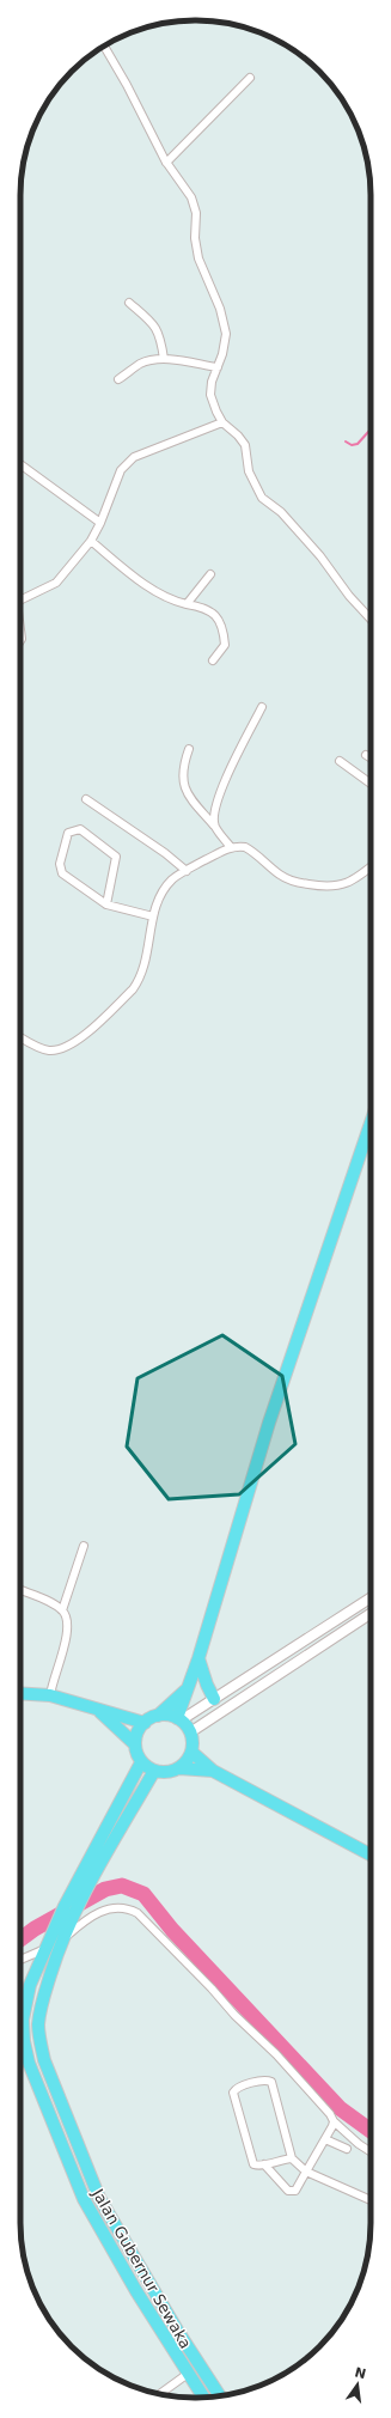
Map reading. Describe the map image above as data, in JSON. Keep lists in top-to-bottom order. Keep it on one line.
{"streets":{"main road":["Jalan Gubernur Sewaka"]},"north":"top"}
